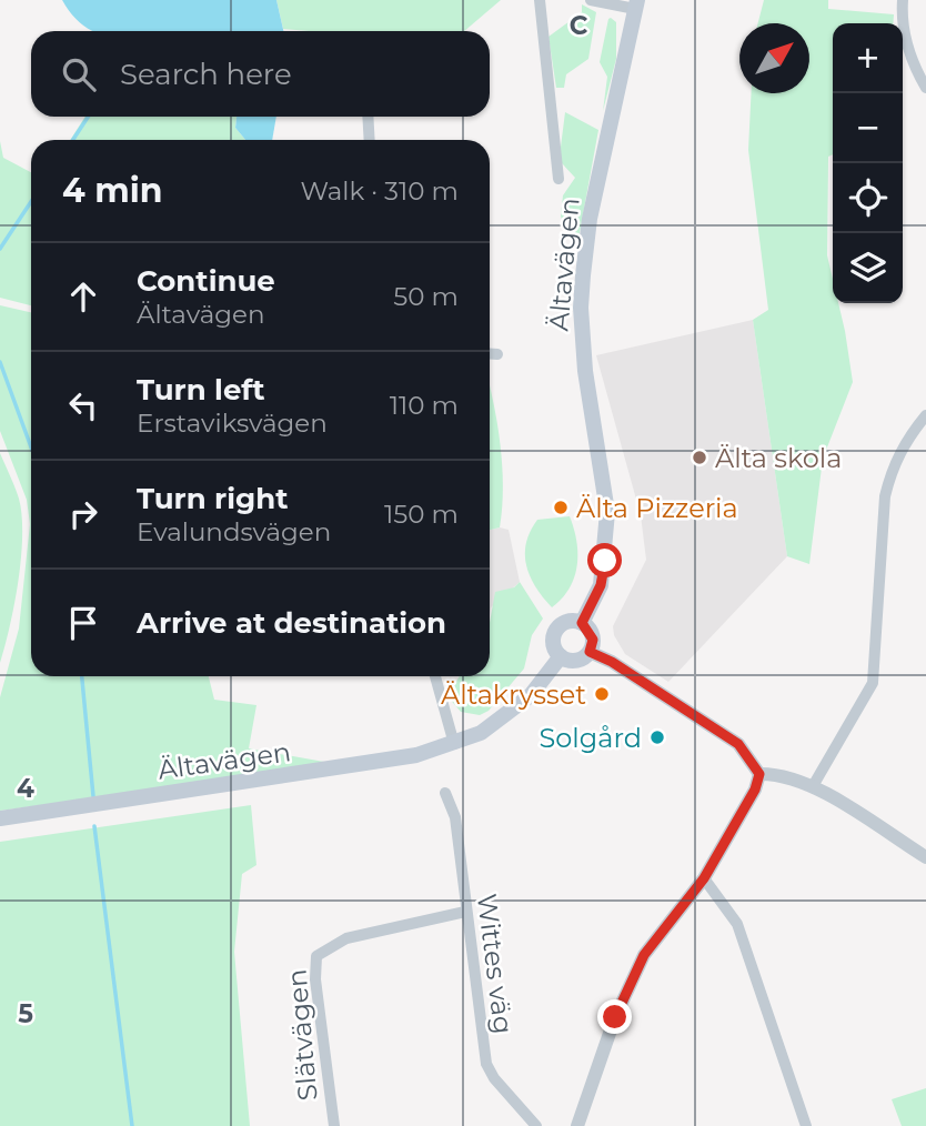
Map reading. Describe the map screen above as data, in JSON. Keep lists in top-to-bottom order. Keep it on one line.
{"streets":{"main road":["Ältavägen"],"street":["Wittes väg","Slätvägen"]},"crossings":[["Wittes väg","Slätvägen"]],"places":["Älta skola","Älta Pizzeria","Ältakrysset","Solgård"],"north":"top right","page":{"map_buttons":["+","−"],"search":"Search here","heading":["4 min","Walk · 310 m"],"list":[["Continue","Ältavägen","50 m"],["Turn left","Erstaviksvägen","110 m"],["Turn right","Evalundsvägen","150 m"],"Arrive at destination"]},"grid":{"columns":["C"],"rows":["4","5"]}}
